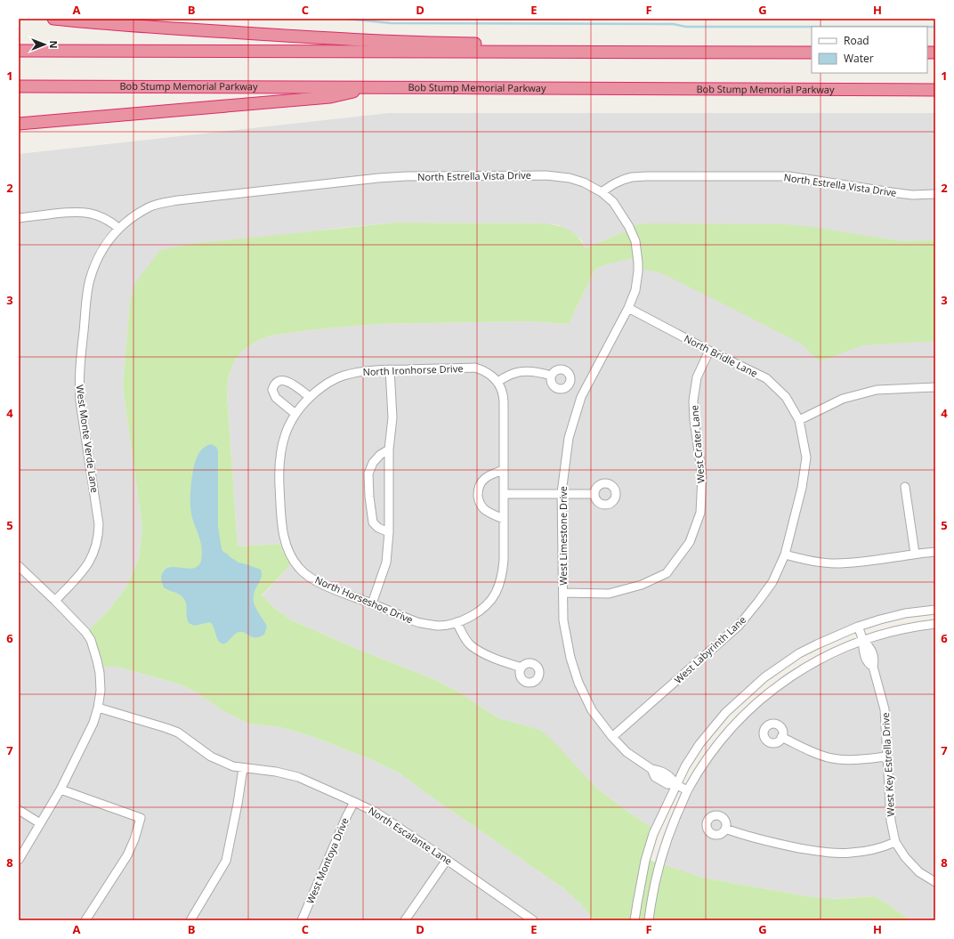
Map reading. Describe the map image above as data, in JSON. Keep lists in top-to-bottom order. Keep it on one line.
{"streets":{"highway":["Bob Stump Memorial Parkway"],"street":["North Estrella Vista Drive","North Bridle Lane","North Ironhorse Drive","West Monte Verde Lane","West Crater Lane","West Limestone Drive","North Horseshoe Drive","West Labyrinth Lane","West Key Estrella Drive","North Escalante Lane","West Montoya Drive"]},"crossings":[["North Estrella Vista Drive","West Monte Verde Lane"],["North Estrella Vista Drive","West Limestone Drive"],["North Bridle Lane","West Crater Lane"],["North Bridle Lane","West Limestone Drive"],["North Bridle Lane","West Labyrinth Lane"],["North Ironhorse Drive","North Horseshoe Drive"],["West Crater Lane","West Limestone Drive"],["West Limestone Drive","West Labyrinth Lane"],["North Escalante Lane","West Montoya Drive"]],"legend":["Road","Water"],"north":"right","grid":{"columns":["A","B","C","D","E","F","G","H"],"rows":["1","2","3","4","5","6","7","8"]}}
